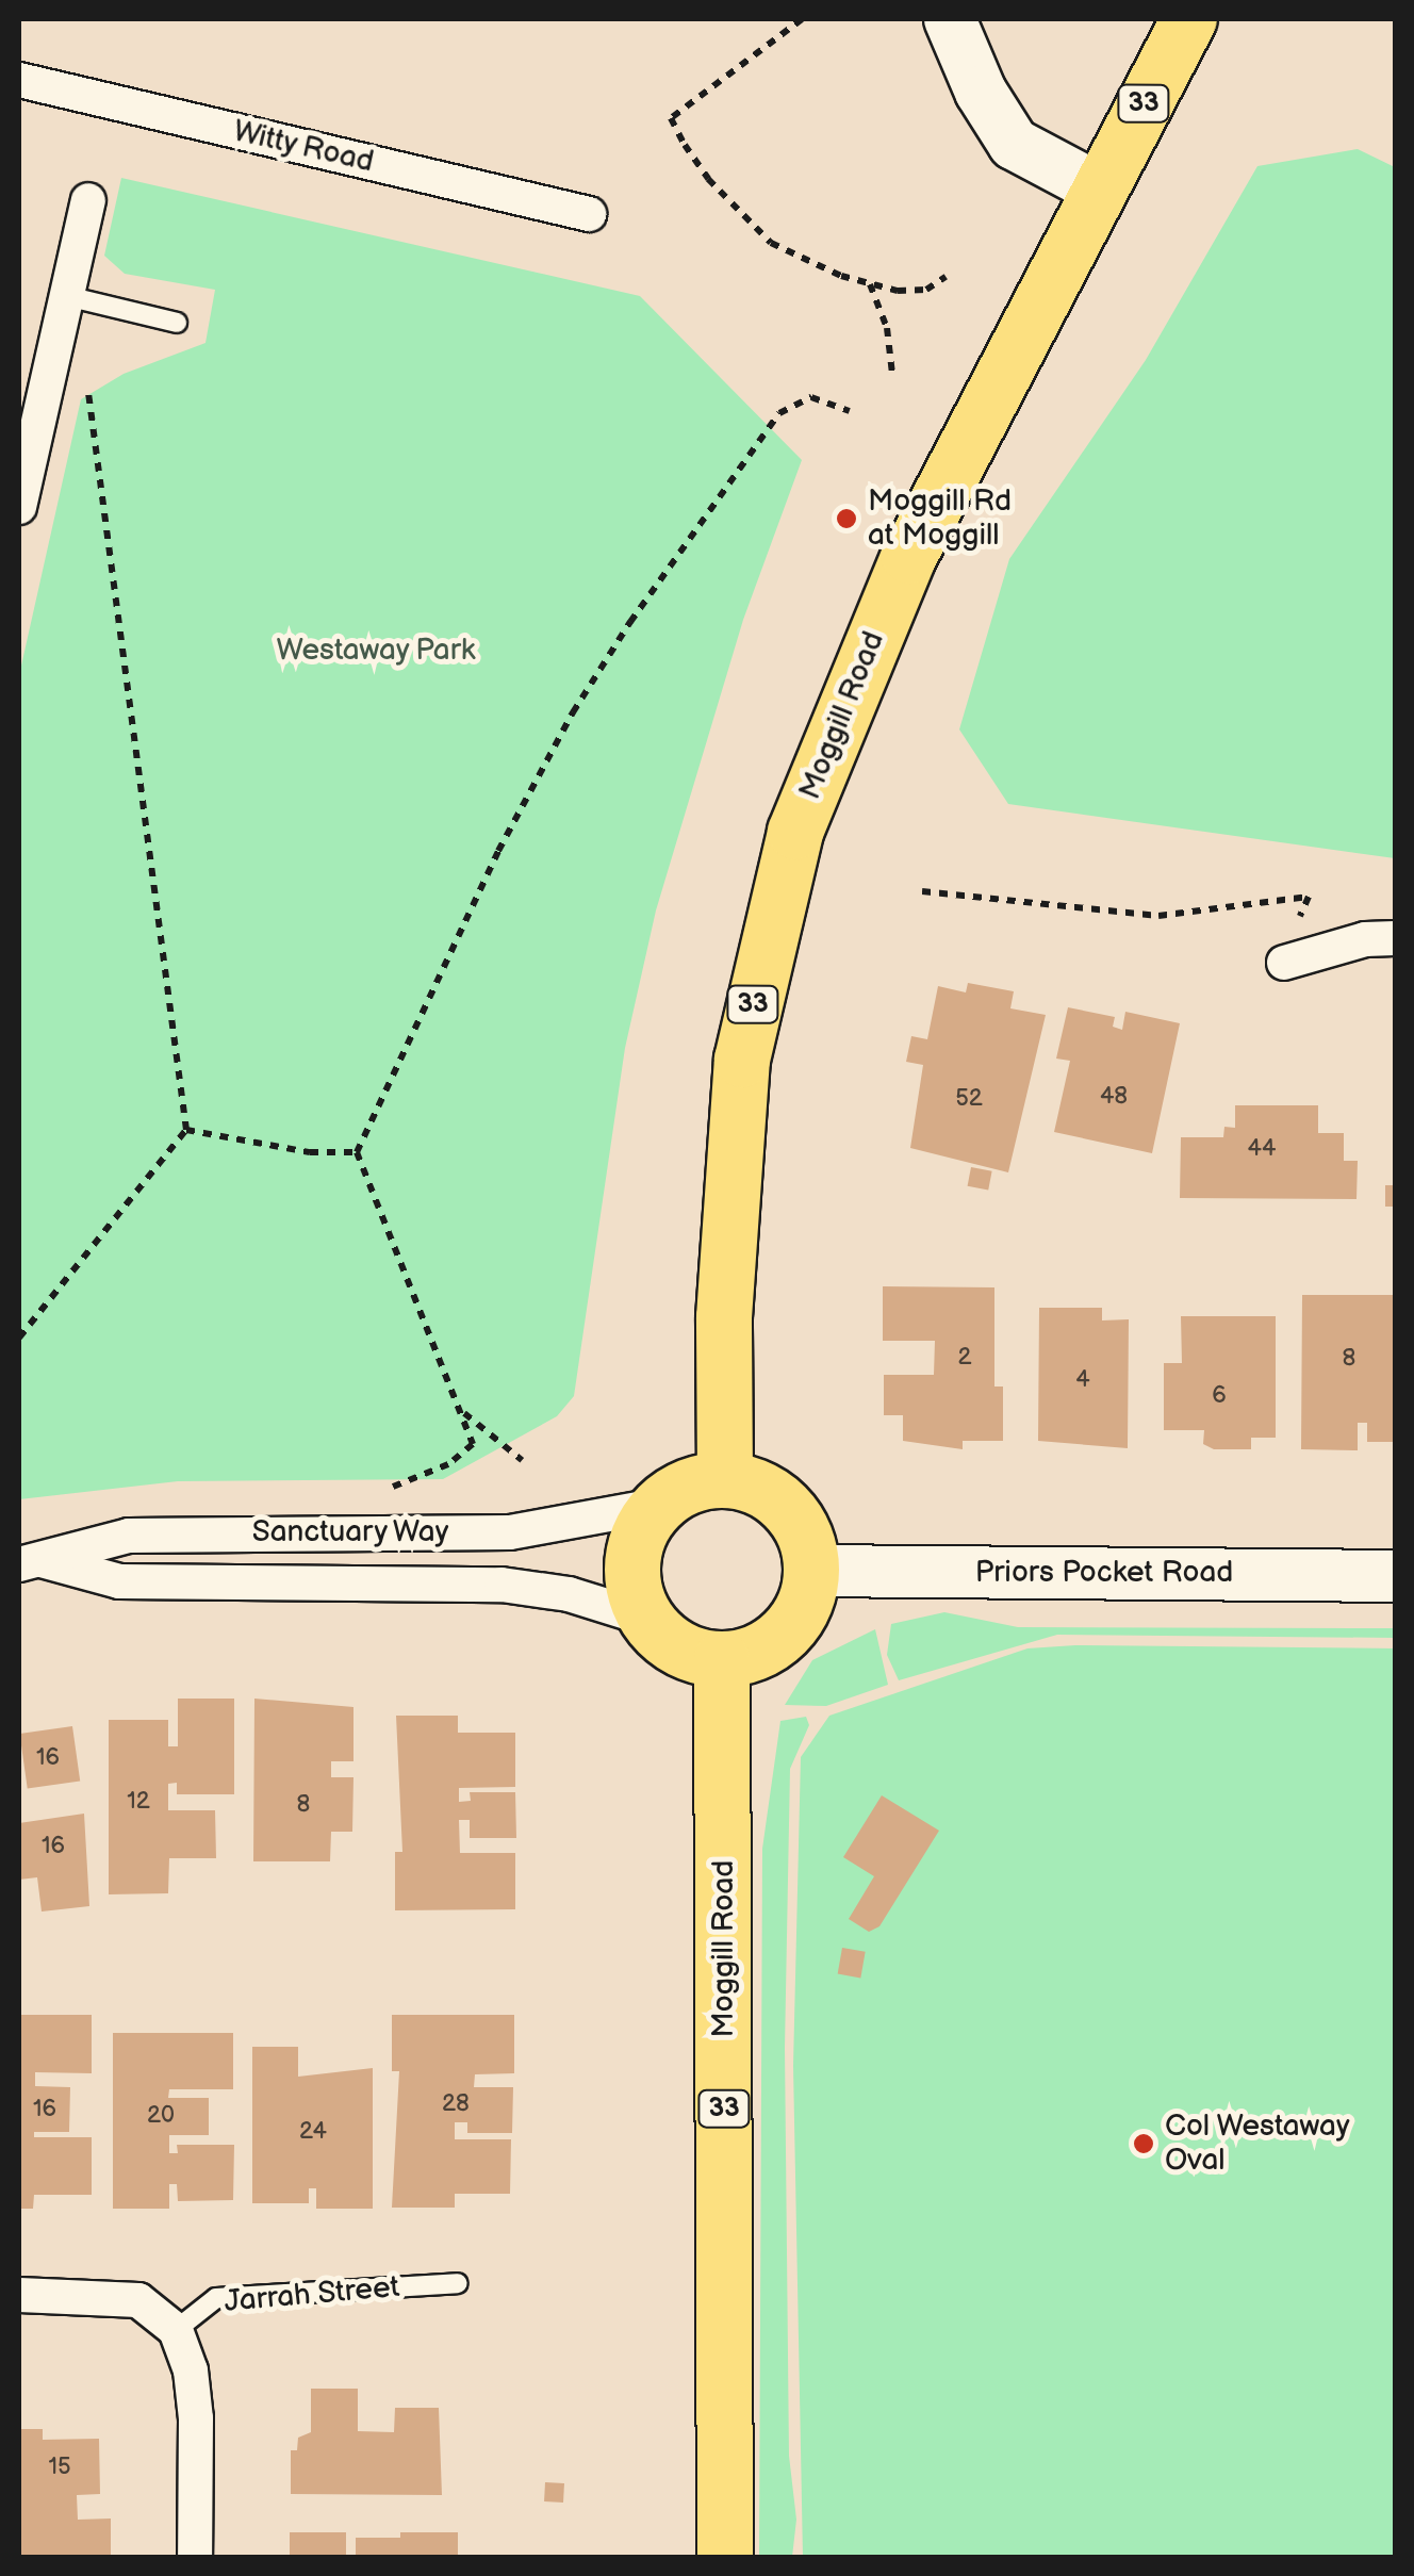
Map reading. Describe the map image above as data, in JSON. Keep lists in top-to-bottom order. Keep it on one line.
{"streets":{"main road":["33","Moggill Road"],"street":["Witty Road","Sanctuary Way","Priors Pocket Road"],"lane":["Jarrah Street"]},"crossings":[["Moggill Road","Sanctuary Way"],["Moggill Road","Priors Pocket Road"],["Sanctuary Way","Priors Pocket Road"]],"parks":["Westaway Park"],"places":["Moggill Rd at Moggill","Col Westaway Oval"],"house_numbers":["48","52","44","2","8","4","6","16","12","8","16","28","16","20","24","15"]}
